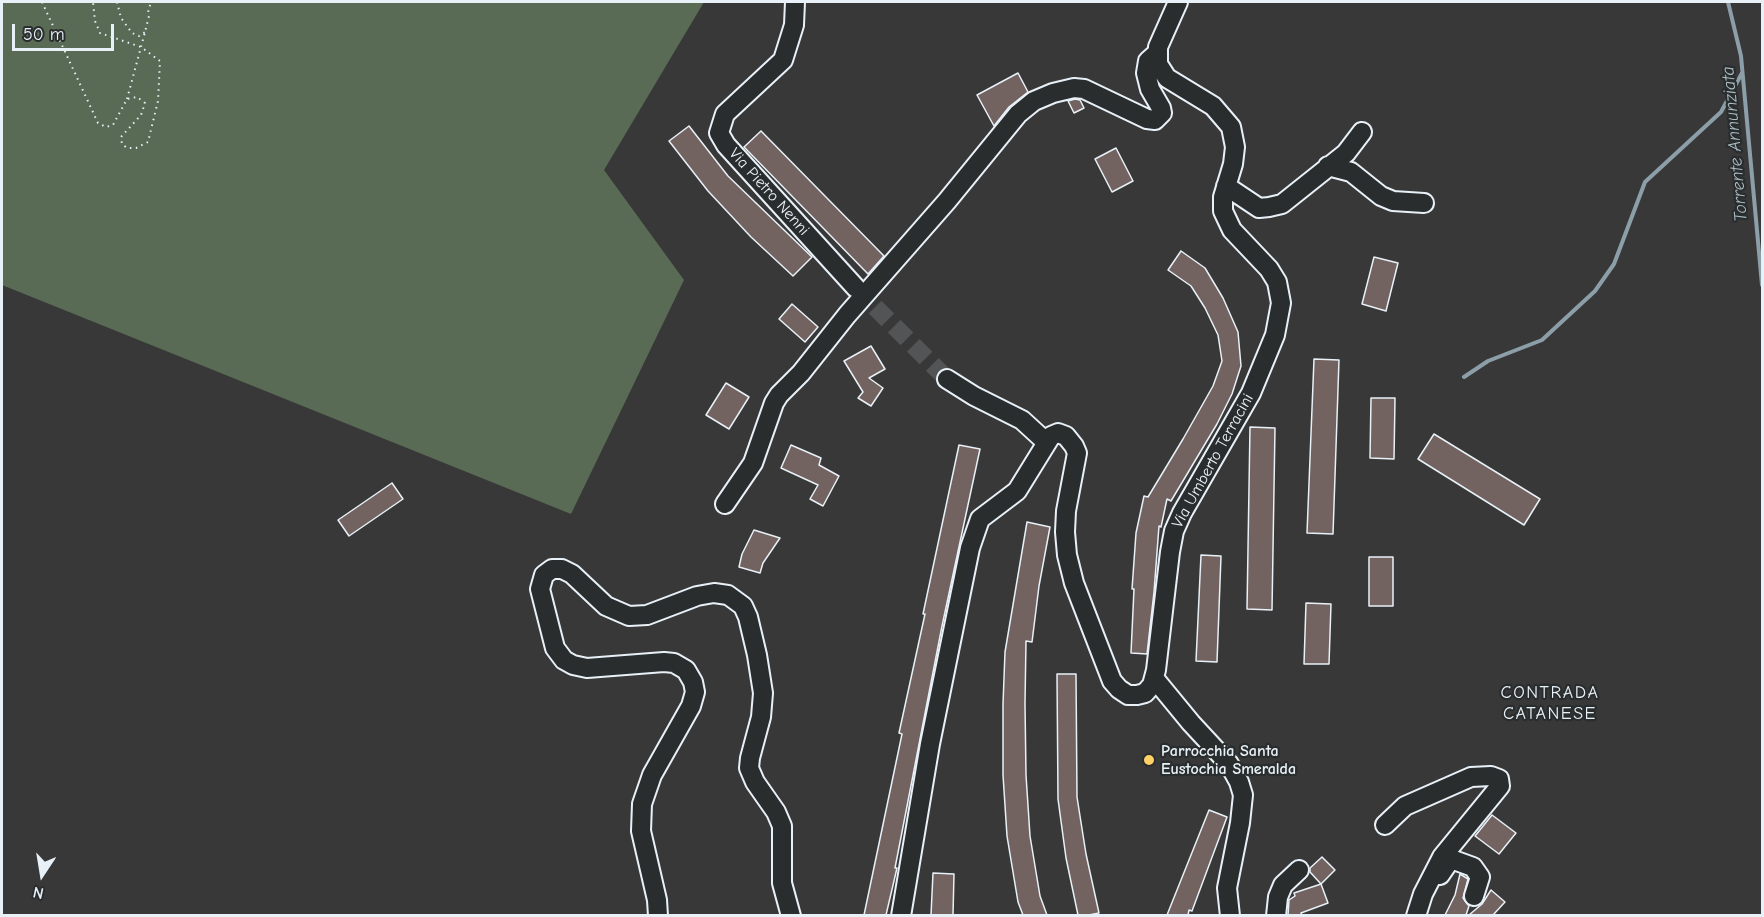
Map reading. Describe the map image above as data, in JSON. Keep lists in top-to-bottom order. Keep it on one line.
{"streets":{"street":["Via Pietro Nenni","Via Umberto Terracini"]},"districts":["CONTRADA CATANESE"],"water":["Torrente Annunziata"],"places":["Parrocchia Santa Eustochia Smeralda"],"scale_bar":"50 m","north":"bottom"}
